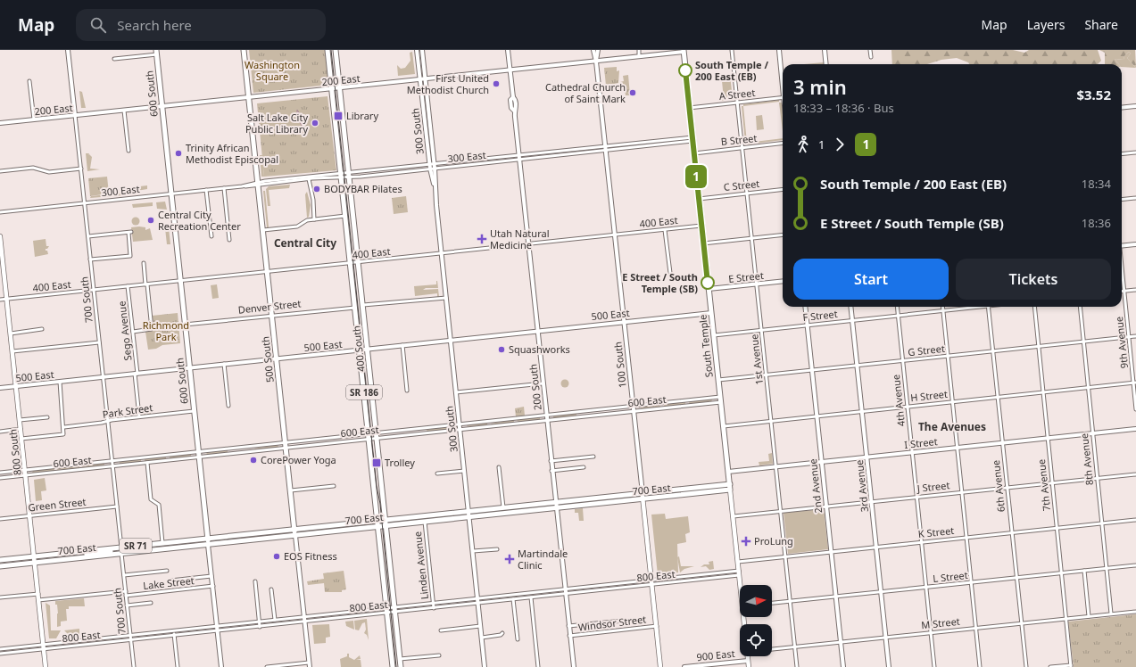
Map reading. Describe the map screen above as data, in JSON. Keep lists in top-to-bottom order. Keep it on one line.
{"streets":{"main road":["600 South","South Temple","400 South","500 South","100 South","SR 186","800 South","700 East","SR 71"],"street":["200 East","A Street","300 South","B Street","300 East","C Street","400 East","E Street","700 South","Denver Street","500 East","F Street","Sego Avenue","9th Avenue","G Street","1st Avenue","200 South","H Street","4th Avenue","600 East","Park Street","I Street","8th Avenue","7th Avenue","2nd Avenue","3rd Avenue","6th Avenue","J Street","Green Street","K Street","Linden Avenue","800 East","L Street","Lake Street","Windsor Street","M Street","900 East"]},"crossings":[["200 East","600 South"],["200 East","300 South"],["200 East","700 South"],["200 East","South Temple"],["200 East","400 South"],["200 East","500 South"],["200 East","100 South"],["200 East","200 South"],["600 South","300 East"],["600 South","400 East"],["600 South","Denver Street"],["600 South","500 East"],["600 South","600 East"],["600 South","Park Street"],["600 South","700 East"],["600 South","800 East"],["600 South","Lake Street"],["A Street","South Temple"],["A Street","1st Avenue"],["300 South","300 East"],["300 South","400 East"],["300 South","500 East"],["300 South","600 East"],["300 South","700 East"],["300 South","800 East"],["B Street","South Temple"],["B Street","1st Avenue"],["300 East","700 South"],["300 East","South Temple"],["300 East","400 South"],["300 East","500 South"],["300 East","100 South"],["300 East","200 South"],["C Street","South Temple"],["C Street","1st Avenue"],["400 East","700 South"],["400 East","Sego Avenue"],["400 East","South Temple"],["400 East","400 South"],["400 East","500 South"],["400 East","100 South"],["400 East","200 South"],["400 East","800 South"],["E Street","South Temple"],["E Street","1st Avenue"],["700 South","500 East"],["700 South","600 East"],["700 South","Park Street"],["700 South","700 East"],["700 South","Green Street"],["700 South","800 East"],["700 South","Lake Street"],["Denver Street","400 South"],["Denver Street","500 South"],["500 East","Sego Avenue"],["500 East","South Temple"],["500 East","400 South"],["500 East","500 South"],["500 East","100 South"],["500 East","200 South"],["500 East","800 South"],["F Street","South Temple"],["F Street","1st Avenue"],["F Street","4th Avenue"],["F Street","2nd Avenue"],["F Street","3rd Avenue"],["Sego Avenue","Park Street"],["9th Avenue","G Street"],["9th Avenue","H Street"],["South Temple","G Street"],["South Temple","H Street"],["South Temple","600 East"],["South Temple","I Street"],["South Temple","J Street"],["South Temple","700 East"],["South Temple","K Street"],["South Temple","800 East"],["400 South","600 East"],["400 South","700 East"],["400 South","800 East"],["G Street","1st Avenue"],["G Street","4th Avenue"],["G Street","8th Avenue"],["G Street","7th Avenue"],["G Street","2nd Avenue"],["G Street","3rd Avenue"],["G Street","6th Avenue"],["500 South","600 East"],["500 South","700 East"],["500 South","800 East"],["1st Avenue","H Street"],["1st Avenue","I Street"],["1st Avenue","J Street"],["1st Avenue","K Street"],["1st Avenue","L Street"],["1st Avenue","M Street"],["100 South","600 East"],["100 South","700 East"],["100 South","800 East"],["100 South","Windsor Street"],["200 South","600 East"],["200 South","700 East"],["200 South","800 East"],["200 South","Windsor Street"],["H Street","4th Avenue"],["H Street","8th Avenue"],["H Street","7th Avenue"],["H Street","2nd Avenue"],["H Street","3rd Avenue"],["H Street","6th Avenue"],["4th Avenue","I Street"],["4th Avenue","J Street"],["4th Avenue","K Street"],["4th Avenue","L Street"],["4th Avenue","M Street"],["600 East","800 South"],["I Street","8th Avenue"],["I Street","7th Avenue"],["I Street","2nd Avenue"],["I Street","3rd Avenue"],["I Street","6th Avenue"],["800 South","700 East"],["800 South","Green Street"],["800 South","800 East"],["8th Avenue","J Street"],["8th Avenue","K Street"],["8th Avenue","L Street"],["8th Avenue","M Street"],["7th Avenue","J Street"],["7th Avenue","K Street"],["7th Avenue","L Street"],["7th Avenue","M Street"],["2nd Avenue","J Street"],["2nd Avenue","K Street"],["2nd Avenue","L Street"],["2nd Avenue","M Street"],["3rd Avenue","J Street"],["3rd Avenue","K Street"],["3rd Avenue","L Street"],["3rd Avenue","M Street"],["6th Avenue","J Street"],["6th Avenue","K Street"],["6th Avenue","L Street"],["6th Avenue","M Street"],["700 East","Linden Avenue"],["Linden Avenue","800 East"]],"districts":["Central City","The Avenues"],"parks":["Washington Square","Richmond Park"],"places":{"other":["South Temple / 200 East (EB)","First United Methodist Church","Cathedral Church of Saint Mark","Salt Lake City Public Library","Trinity African Methodist Episcopal","BODYBAR Pilates","Central City Recreation Center","E Street / South Temple (SB)","Squashworks","CorePower Yoga","EOS Fitness"],"transit":["Library","Trolley"],"health":["Utah Natural Medicine","ProLung","Martindale Clinic"]},"lines":["bus line 1"],"north":"right","page":{"header":"Map","search":"Search here","nav":["Map","Layers","Share"],"on_map":"1","heading":["3 min","18:33 – 18:36 · Bus","$3.52"],"legs":["1","1"],"list":[{"name":"South Temple / 200 East (EB)","value":"18:34"},{"name":"E Street / South Temple (SB)","value":"18:36"}],"buttons":["Start","Tickets"]}}
